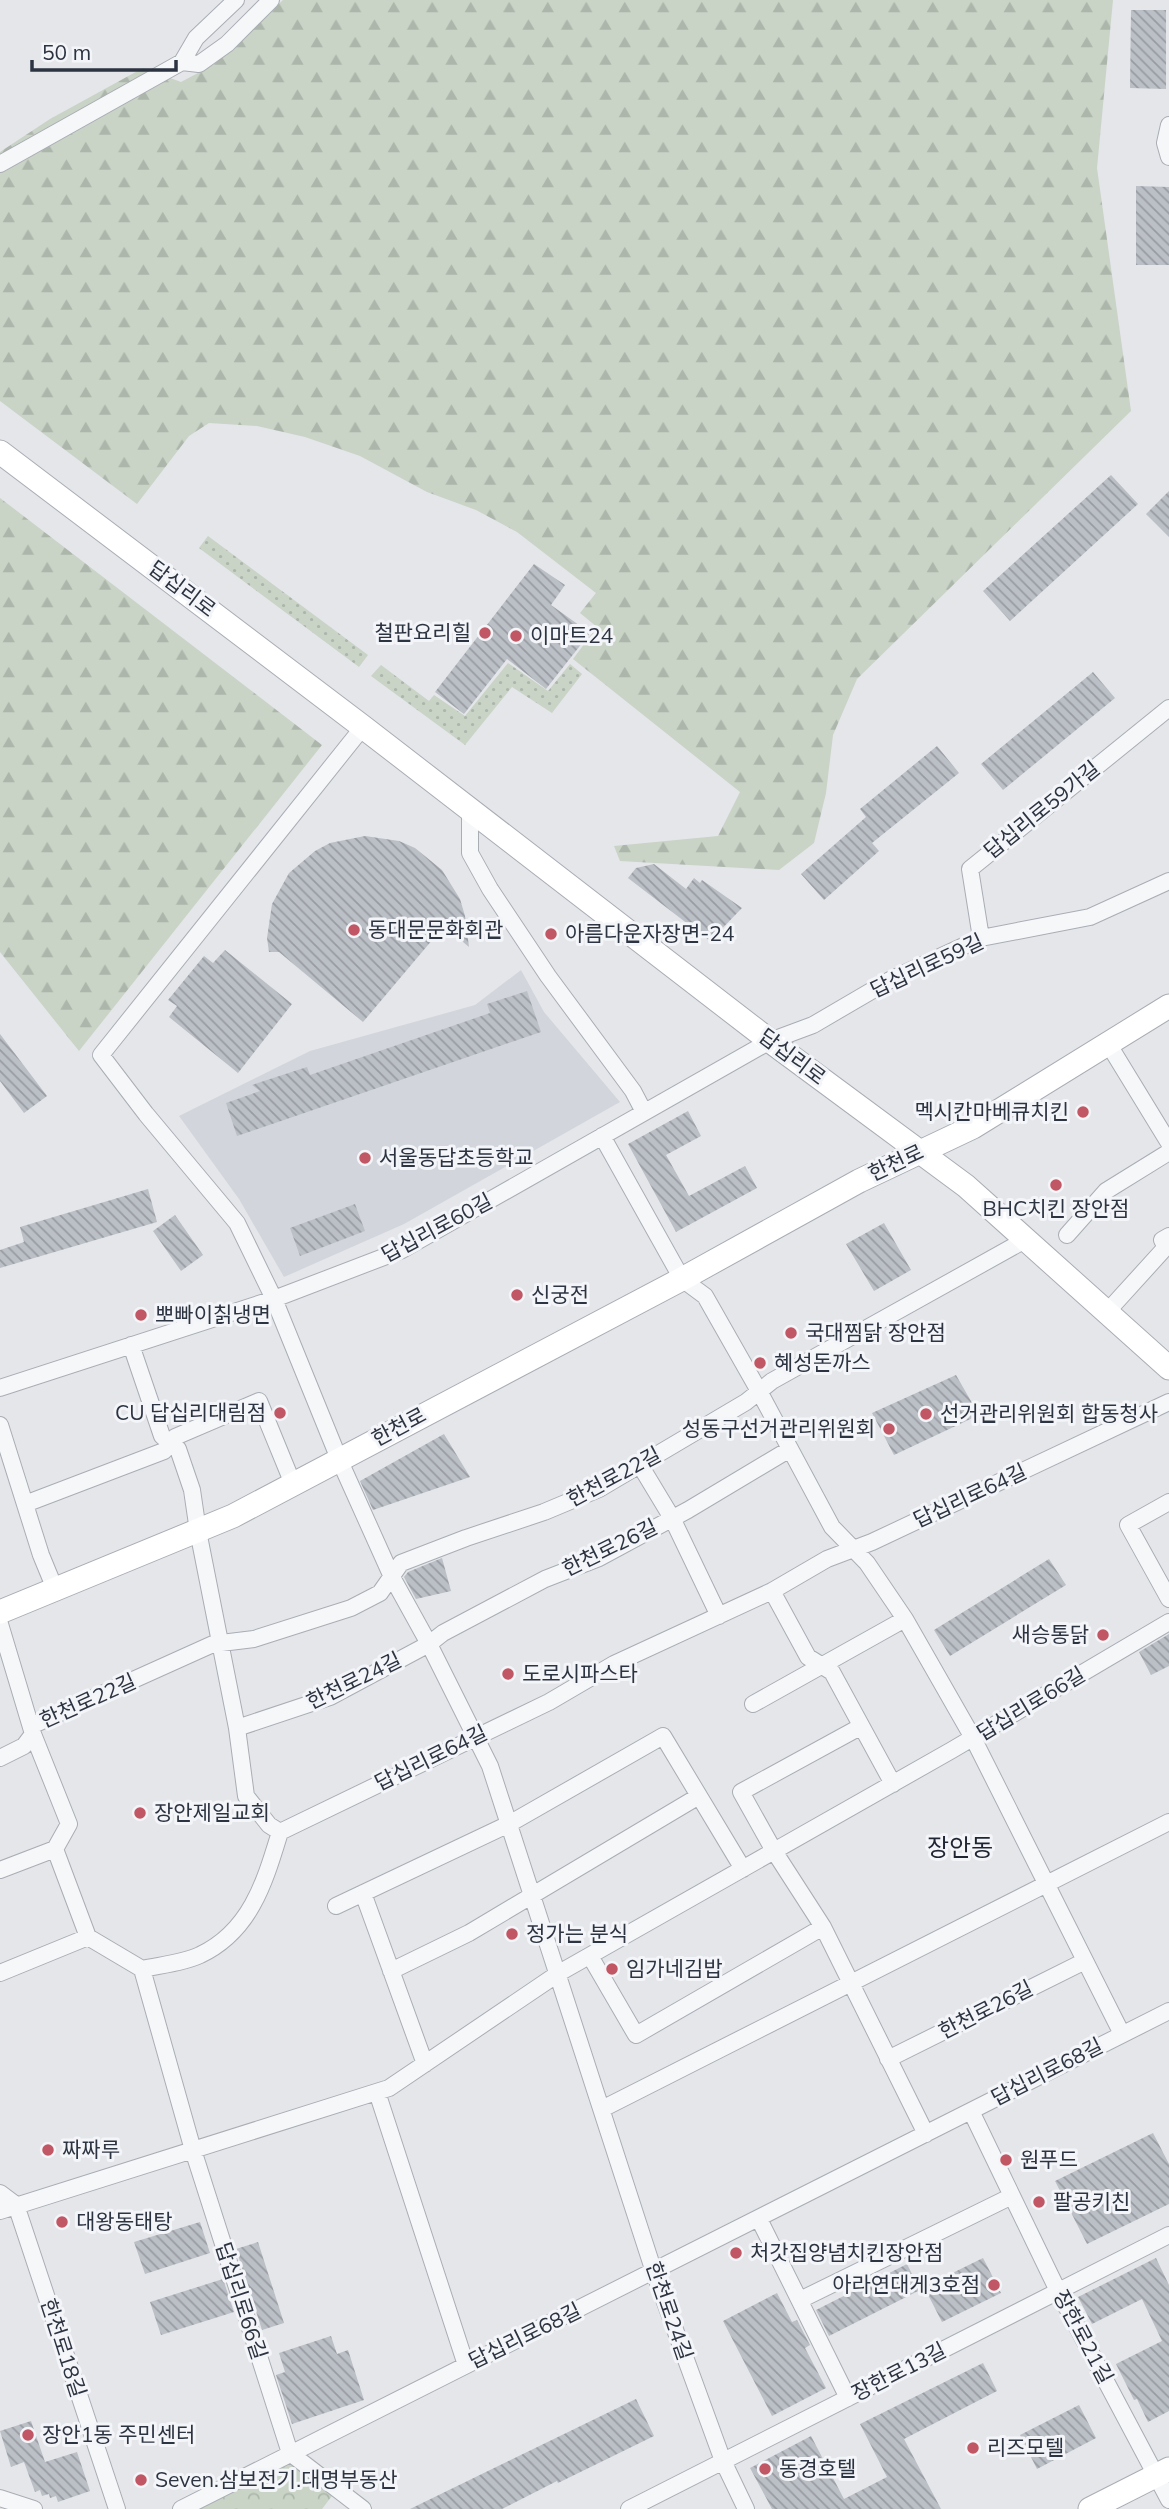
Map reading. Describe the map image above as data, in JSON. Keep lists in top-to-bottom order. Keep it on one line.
{"streets":{"main road":["답십리로","한천로"],"street":["답십리로59가길","답십리로59길","답십리로60길","한천로22길","답십리로64길","한천로26길","한천로24길","답십리로66길","답십리로68길","장한로21길","한천로18길","장한로13길"]},"crossings":[["답십리로","답십리로59길"],["답십리로","한천로"],["답십리로","답십리로60길"],["답십리로","한천로22길"],["답십리로59가길","답십리로59길"],["답십리로59길","답십리로60길"],["한천로","한천로24길"],["한천로22길","한천로24길"],["답십리로64길","한천로24길"],["한천로26길","한천로24길"],["한천로24길","답십리로66길"],["한천로24길","답십리로68길"],["한천로24길","장한로13길"],["답십리로66길","답십리로68길"],["답십리로66길","한천로18길"],["답십리로68길","장한로21길"],["장한로21길","장한로13길"]],"districts":["장안동"],"places":["철판요리힐","이마트24","동대문문화회관","아름다운자장면-24","멕시칸마베큐치킨","서울동답초등학교","BHC치킨 장안점","신궁전","뽀빠이칡냉면","국대찜닭 장안점","혜성돈까스","CU 답십리대림점","선거관리위원회 합동청사","성동구선거관리위원회","새승통닭","도로시파스타","장안제일교회","정가는 분식","임가네김밥","짜짜루","원푸드","팔공키친","대왕동태탕","처갓집양념치킨장안점","아라연대게3호점","장안1동 주민센터","리즈모텔","동경호텔","Seven.삼보전기.대명부동산"],"scale_bar":"50 m"}
